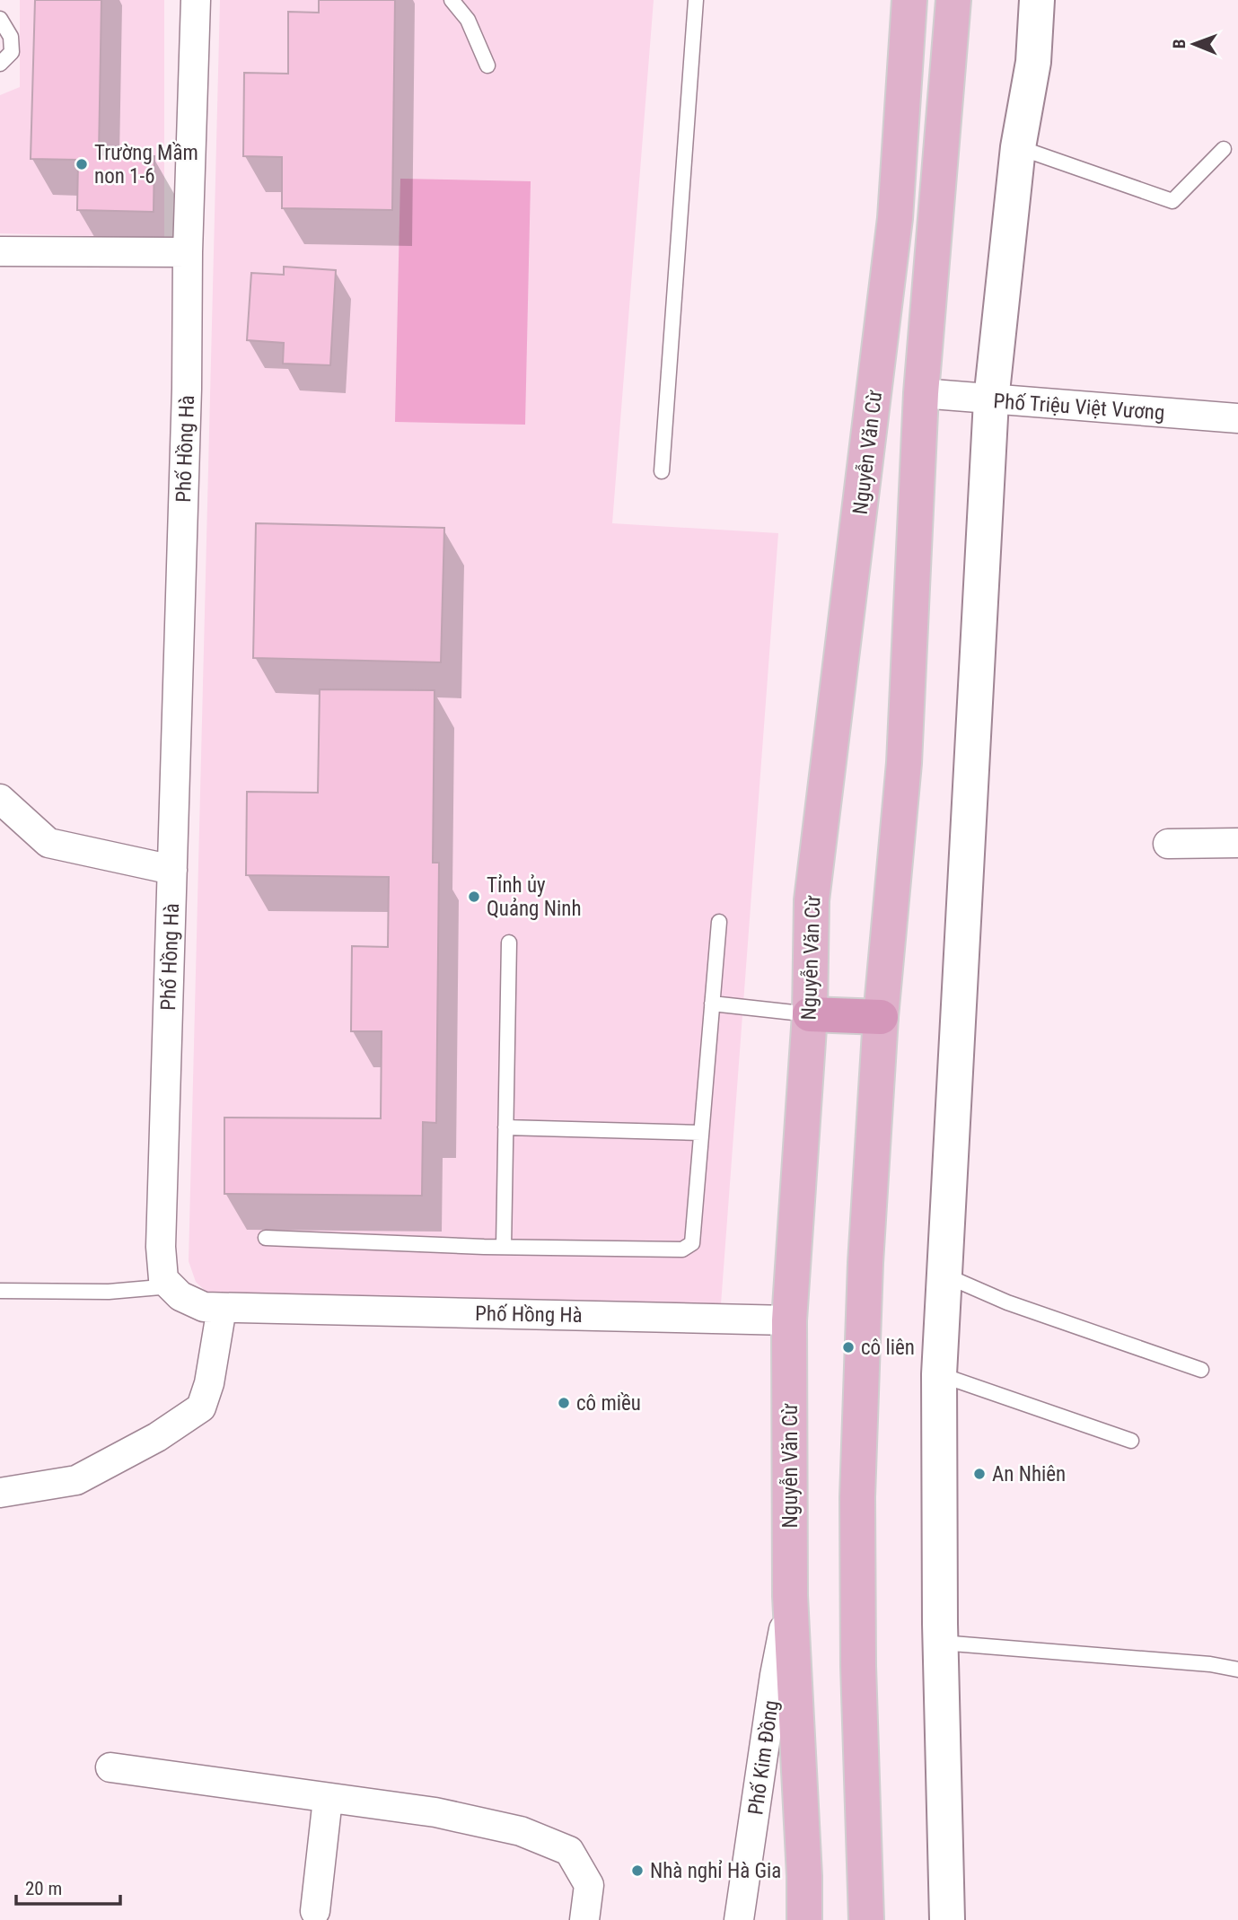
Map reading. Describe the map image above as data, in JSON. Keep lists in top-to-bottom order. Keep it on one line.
{"streets":{"main road":["Nguyễn Văn Cừ"],"street":["Phố Triệu Việt Vương","Phố Hồng Hà","Phố Kim Đồng"]},"crossings":[["Phố Hồng Hà","Nguyễn Văn Cừ"],["Nguyễn Văn Cừ","Phố Kim Đồng"]],"places":["Trường Mầm non 1-6","Tỉnh ủy Quảng Ninh","cô liên","cô miều","An Nhiên","Nhà nghỉ Hà Gia"],"scale_bar":"20 m","north":"left"}
